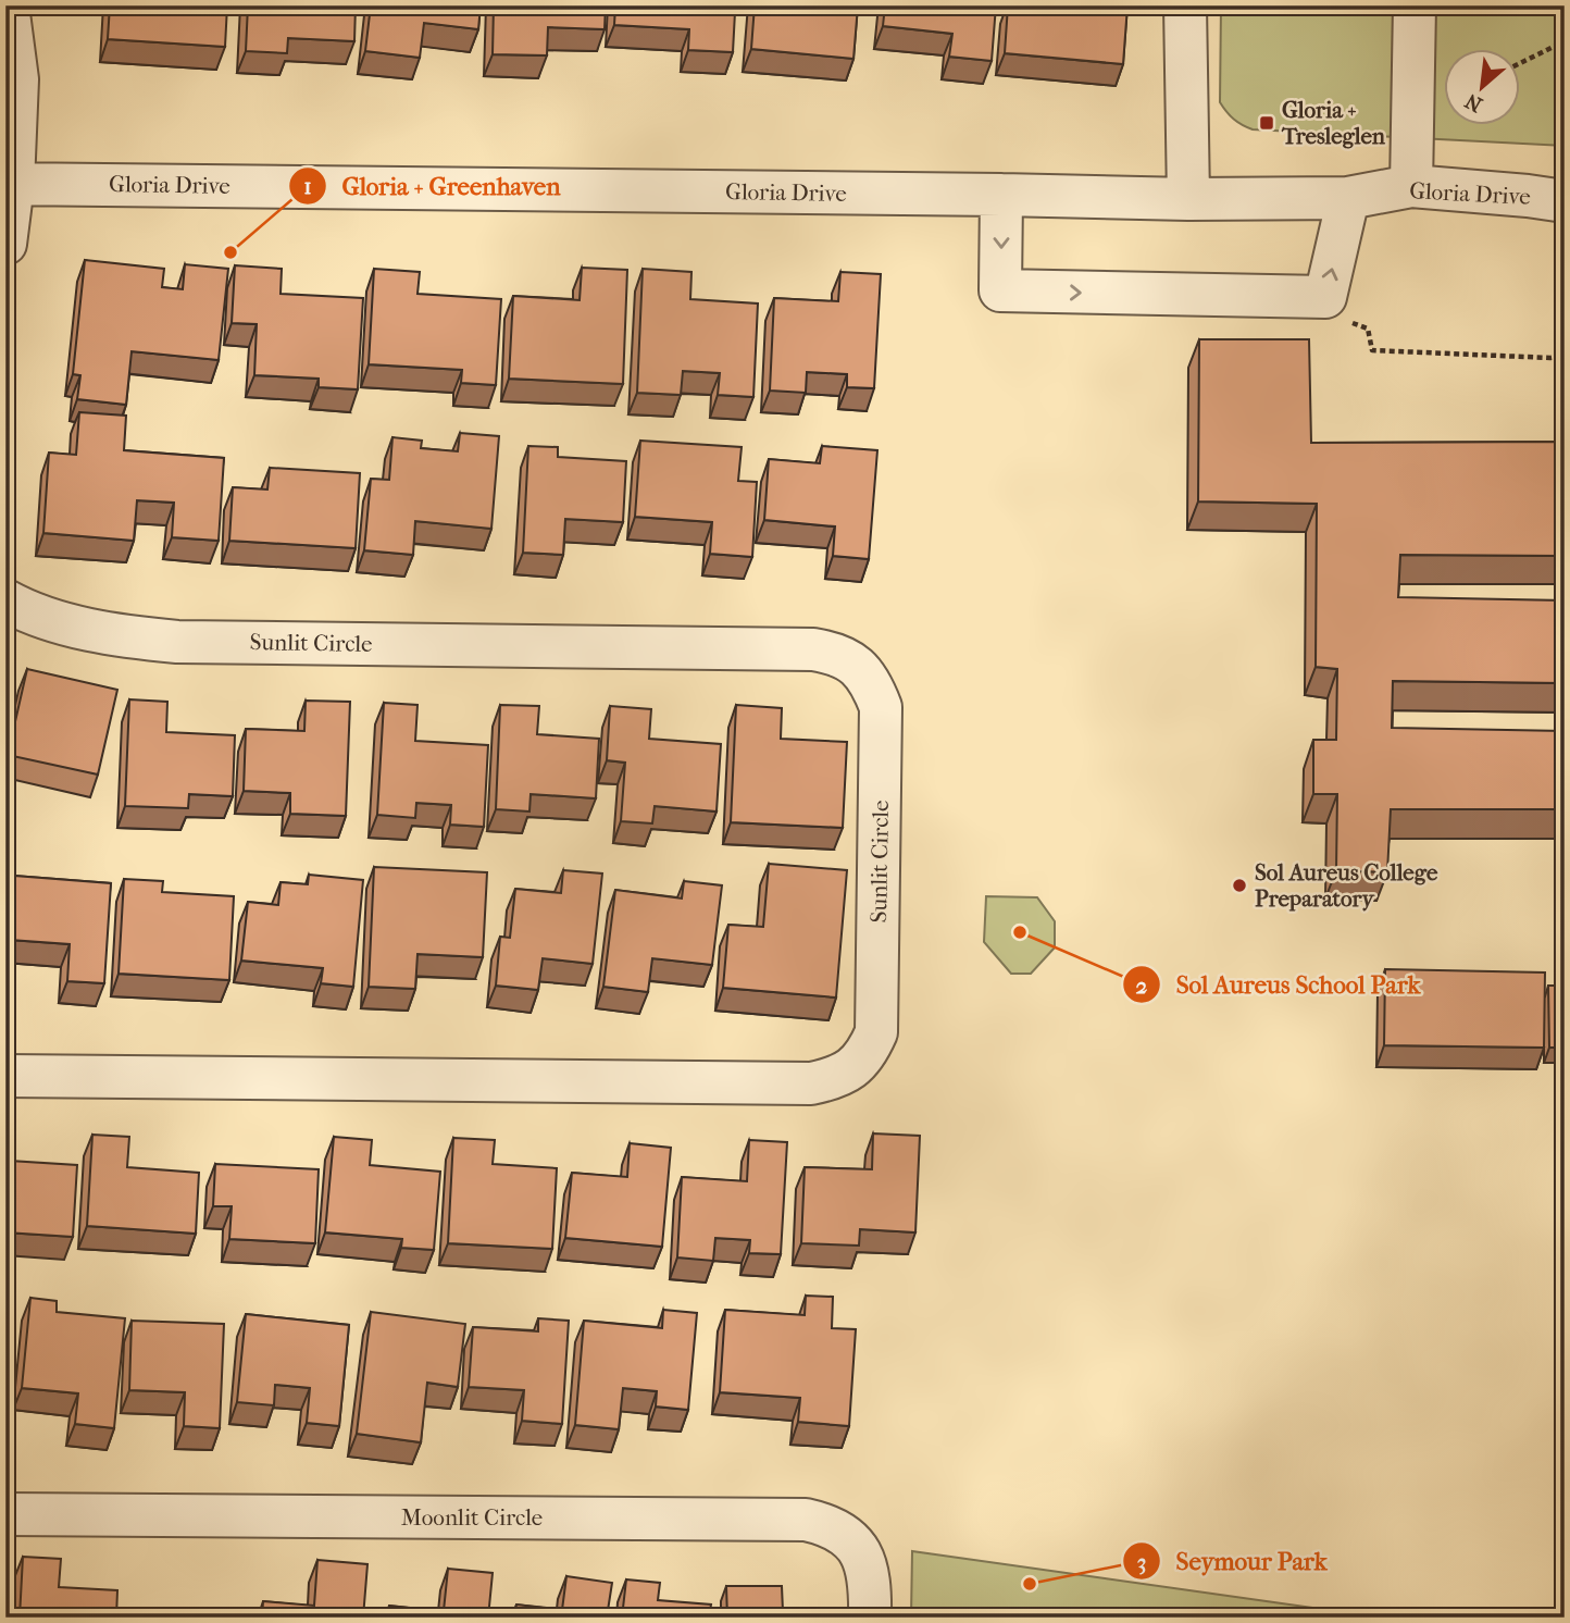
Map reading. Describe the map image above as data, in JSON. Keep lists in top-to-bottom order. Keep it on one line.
{"streets":{"street":["Gloria Drive","Sunlit Circle","Moonlit Circle"]},"places":{"transit":["Gloria + Tresleglen"],"other":["Gloria + Greenhaven","Sol Aureus College Preparatory","Sol Aureus School Park","Seymour Park"]},"north":"bottom left"}
